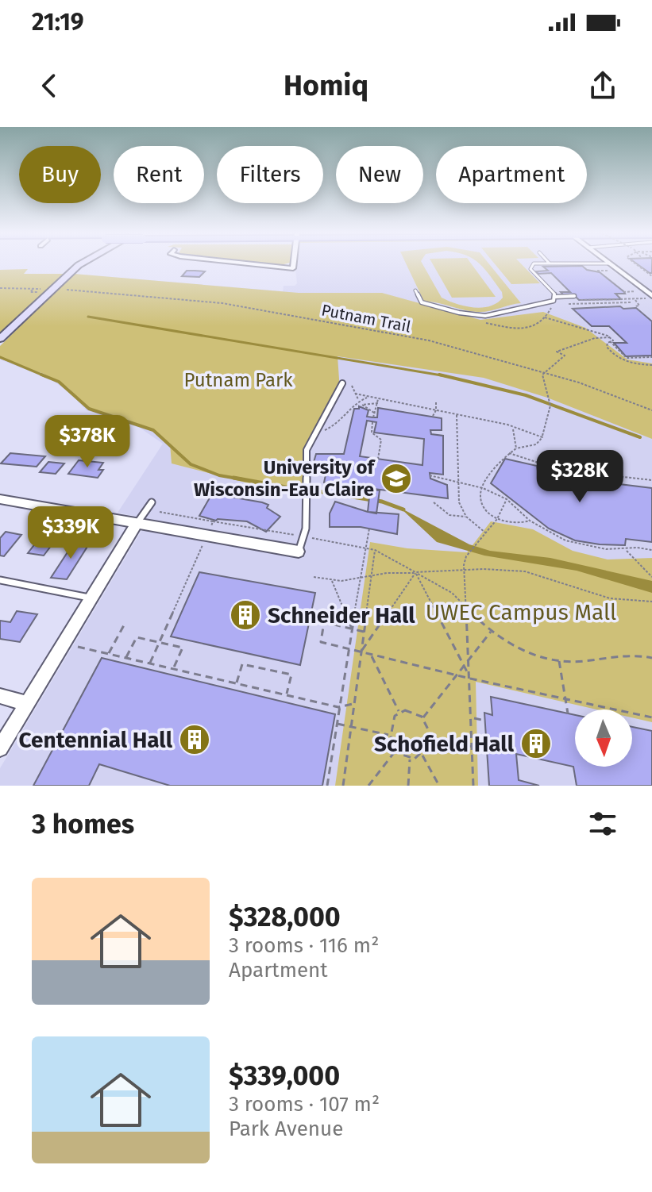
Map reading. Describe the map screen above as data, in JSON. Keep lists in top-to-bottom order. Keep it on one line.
{"streets":{"path":["Putnam Trail"]},"parks":["Putnam Park","UWEC Campus Mall"],"places":{"school or university":["University of Wisconsin-Eau Claire"],"building":["Schneider Hall","Centennial Hall","Schofield Hall"]},"north":"bottom","page":{"status":"21:19","header":"Homiq","chip":["Buy","Rent","Filters","New","Apartment"],"price":["$378K","$328K","$339K"],"heading":"3 homes","list":[{"name":"$328,000","note":"3 rooms · 116 m² · Apartment"},{"name":"$339,000","note":"3 rooms · 107 m² · Park Avenue"}]}}
